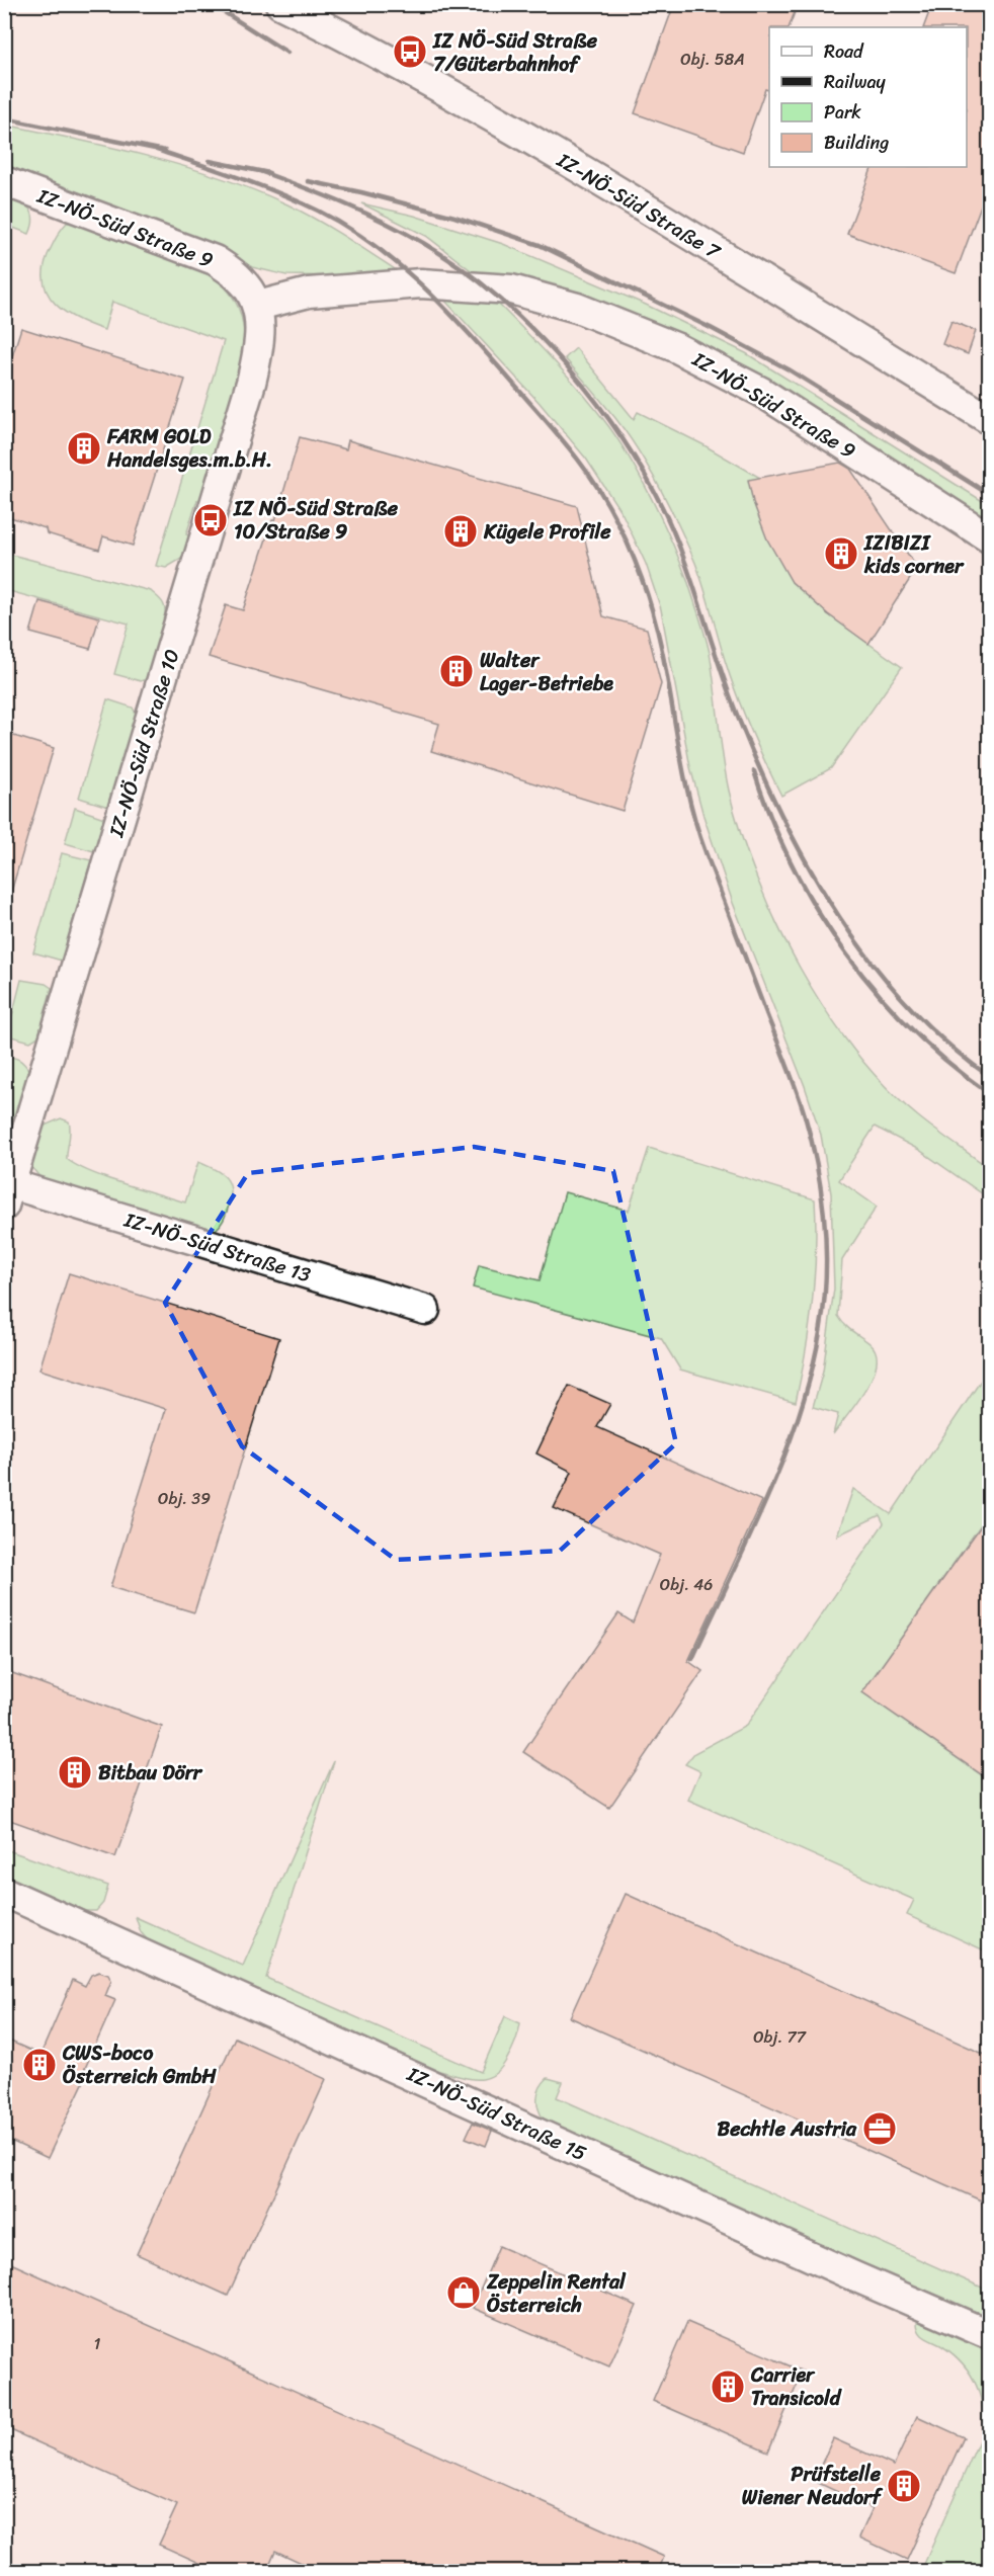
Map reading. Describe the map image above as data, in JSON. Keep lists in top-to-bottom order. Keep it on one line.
{"streets":{"street":["IZ-NÖ-Süd Straße 7","IZ-NÖ-Süd Straße 9","IZ-NÖ-Süd Straße 10","IZ-NÖ-Süd Straße 13","IZ-NÖ-Süd Straße 15"]},"crossings":[["IZ-NÖ-Süd Straße 9","IZ-NÖ-Süd Straße 10"],["IZ-NÖ-Süd Straße 10","IZ-NÖ-Süd Straße 13"]],"places":{"bus stop":["IZ NÖ-Süd Straße 7/Güterbahnhof","IZ NÖ-Süd Straße 10/Straße 9"],"building":["FARM GOLD Handelsges.m.b.H.","Kügele Profile","IZIBIZI kids corner","Walter Lager-Betriebe","Bitbau Dörr","CWS-boco Österreich GmbH","Carrier Transicold","Prüfstelle Wiener Neudorf"],"office":["Bechtle Austria"],"shop":["Zeppelin Rental Österreich"]},"house_numbers":["Obj. 58A","Obj. 39","Obj. 46","Obj. 77","1"],"legend":["Road","Railway","Park","Building"]}
